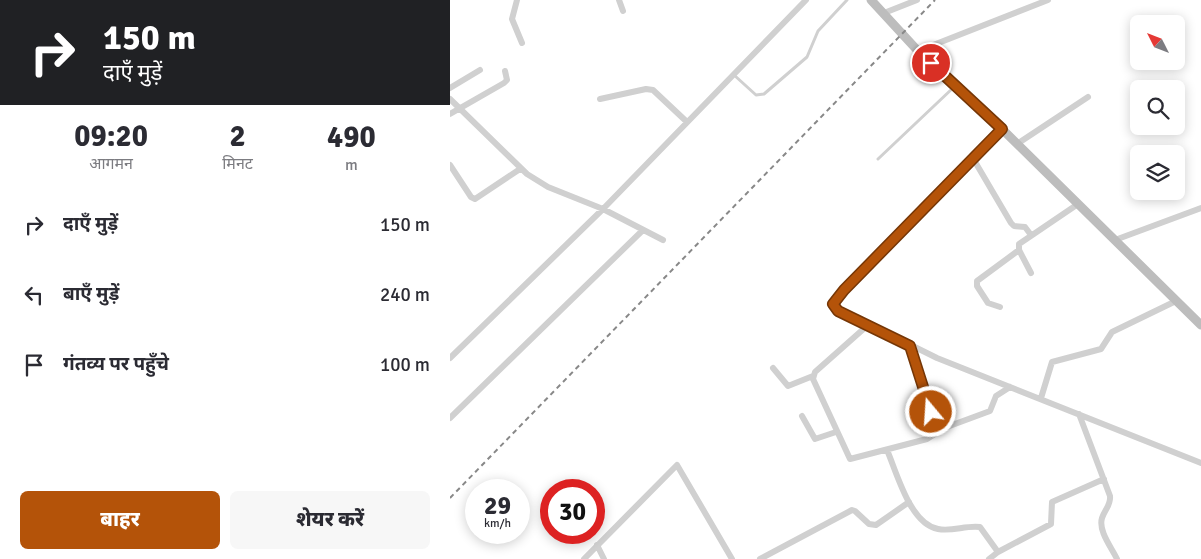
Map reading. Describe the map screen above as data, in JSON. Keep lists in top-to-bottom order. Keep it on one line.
{"north":"top left","page":{"turn":["150 m","दाएँ मुड़ें"],"eta":["09:20","आगमन","2","मिनट","490","m"],"list":[{"name":"दाएँ मुड़ें","value":"150 m"},{"name":"बाएँ मुड़ें","value":"240 m"},{"name":"गंतव्य पर पहुँचे","value":"100 m"}],"speed":"29 km/h","limit":"30","buttons":["बाहर","शेयर करें"]}}
